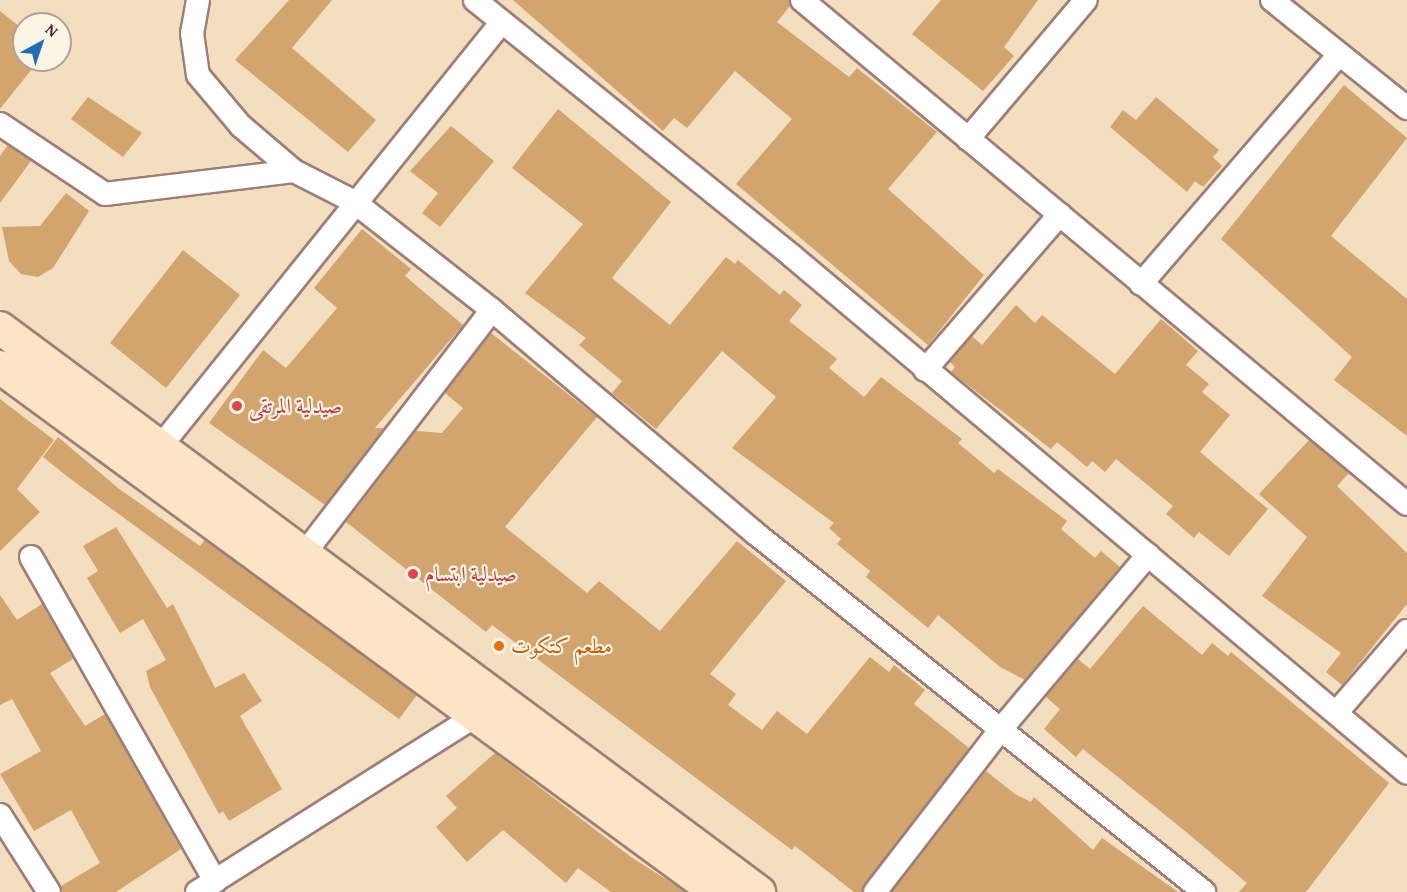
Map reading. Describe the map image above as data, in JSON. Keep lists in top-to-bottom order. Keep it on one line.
{"places":["صيدلية المرتقى","صيدلية ابتسام","مطعم كتكوت"],"north":"top right"}
